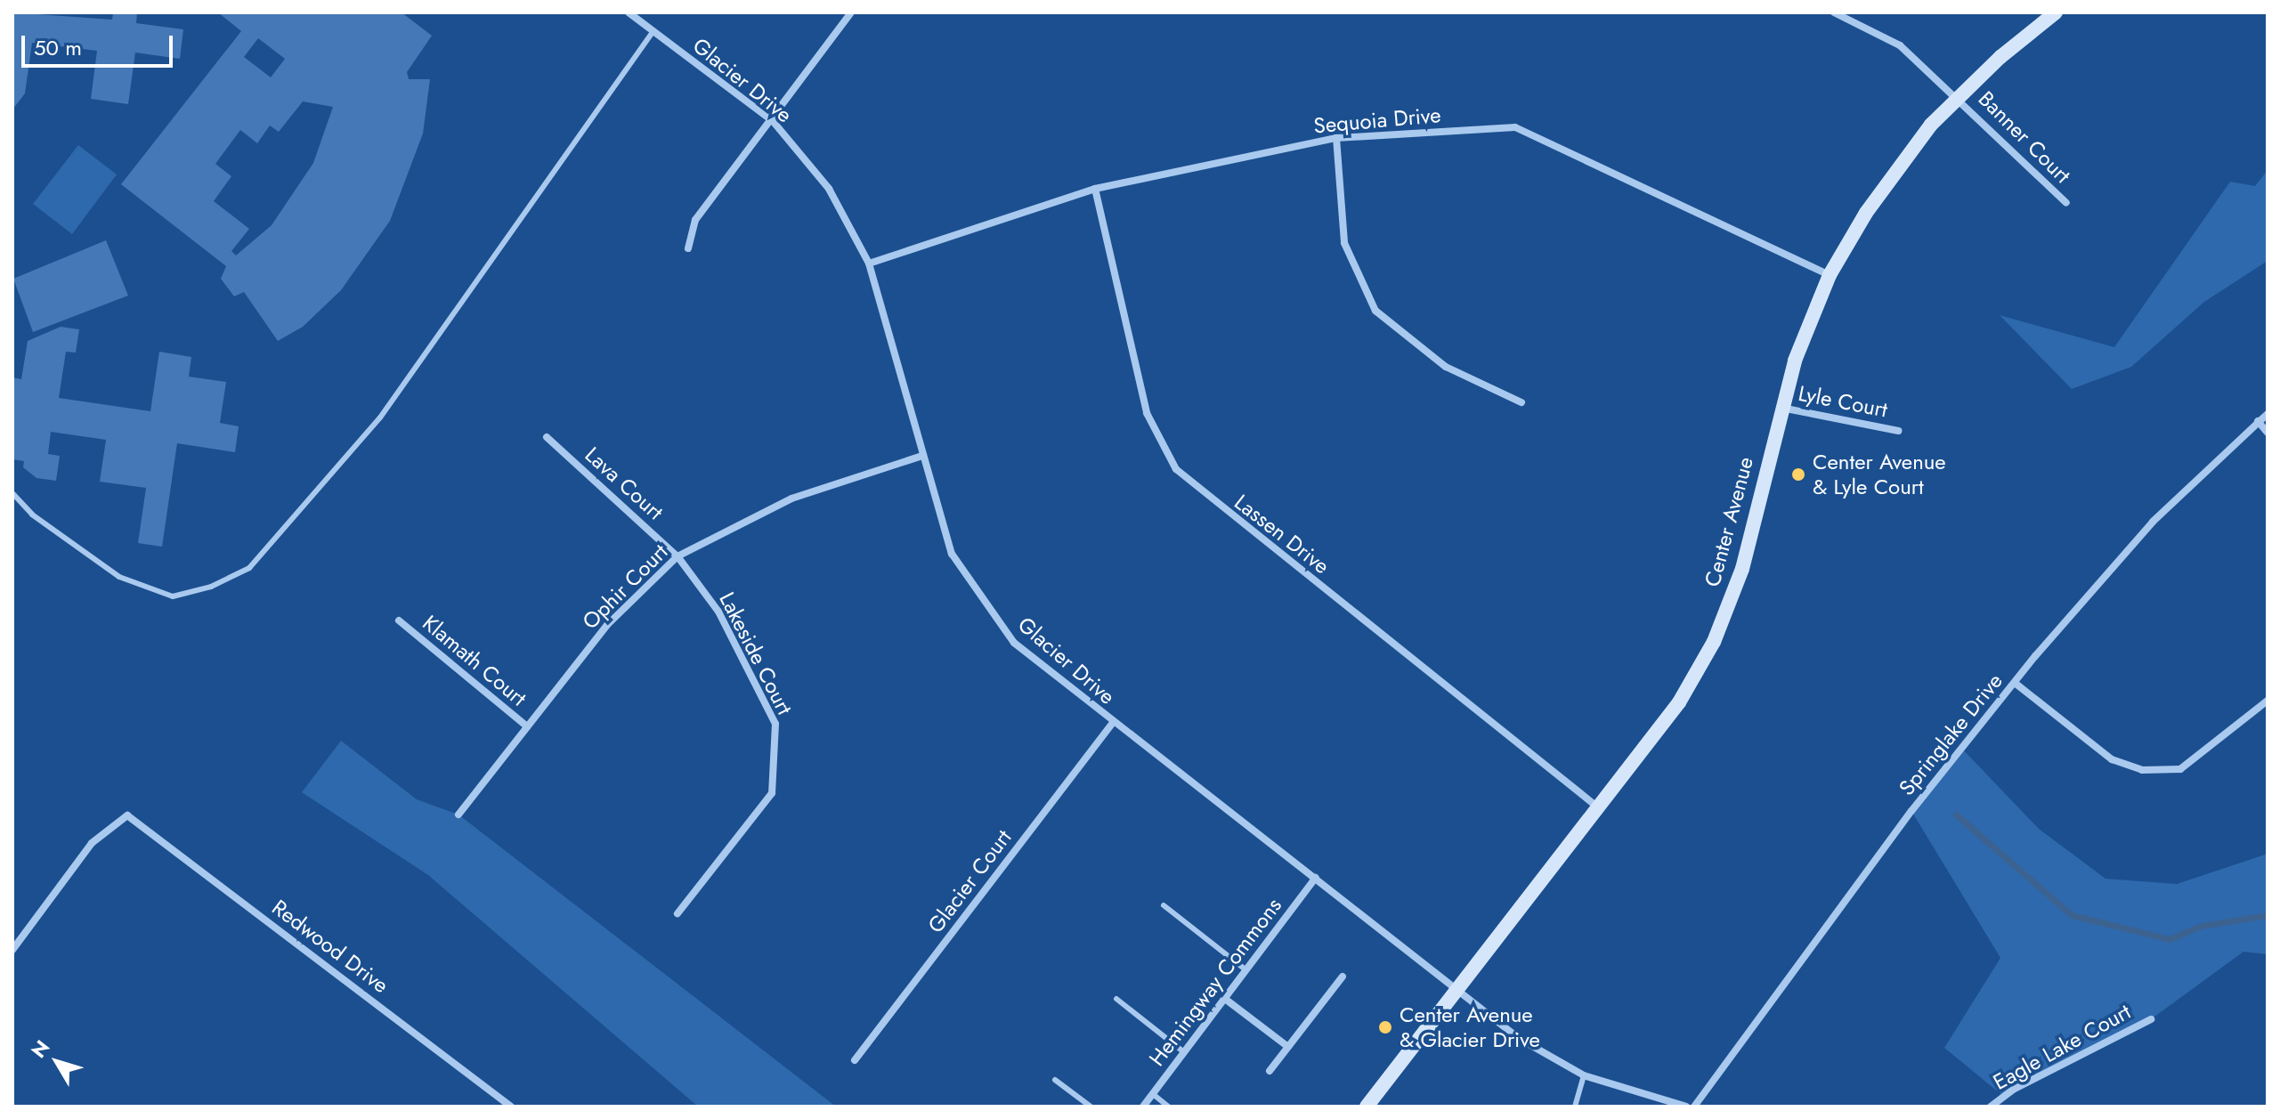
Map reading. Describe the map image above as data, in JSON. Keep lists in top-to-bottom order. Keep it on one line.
{"streets":{"street":["Glacier Drive","Sequoia Drive","Banner Court","Lyle Court","Lava Court","Center Avenue","Lassen Drive","Ophir Court","Lakeside Court","Klamath Court","Springlake Drive","Glacier Court","Redwood Drive","Hemingway Commons","Eagle Lake Court"]},"crossings":[["Glacier Drive","Sequoia Drive"],["Glacier Drive","Center Avenue"],["Glacier Drive","Ophir Court"],["Glacier Drive","Glacier Court"],["Glacier Drive","Hemingway Commons"],["Sequoia Drive","Center Avenue"],["Sequoia Drive","Lassen Drive"],["Banner Court","Center Avenue"],["Lyle Court","Center Avenue"],["Lava Court","Ophir Court"],["Lava Court","Lakeside Court"],["Center Avenue","Lassen Drive"],["Ophir Court","Lakeside Court"],["Ophir Court","Klamath Court"]],"places":["Center Avenue & Lyle Court","Center Avenue & Glacier Drive"],"scale_bar":"50 m","north":"top left"}
